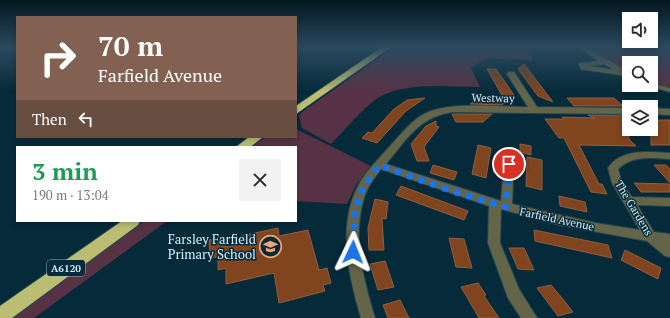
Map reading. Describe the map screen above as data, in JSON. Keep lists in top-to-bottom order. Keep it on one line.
{"streets":{"highway":["A6120"],"street":["Westway","The Gardens","Farfield Avenue"]},"crossings":[["Westway","Farfield Avenue"],["The Gardens","Farfield Avenue"]],"places":{"school or university":["Farsley Farfield Primary School"]},"page":{"turn":["70 m","Farfield Avenue"],"then":"Then","heading":["3 min","190 m · 13:04"]}}
